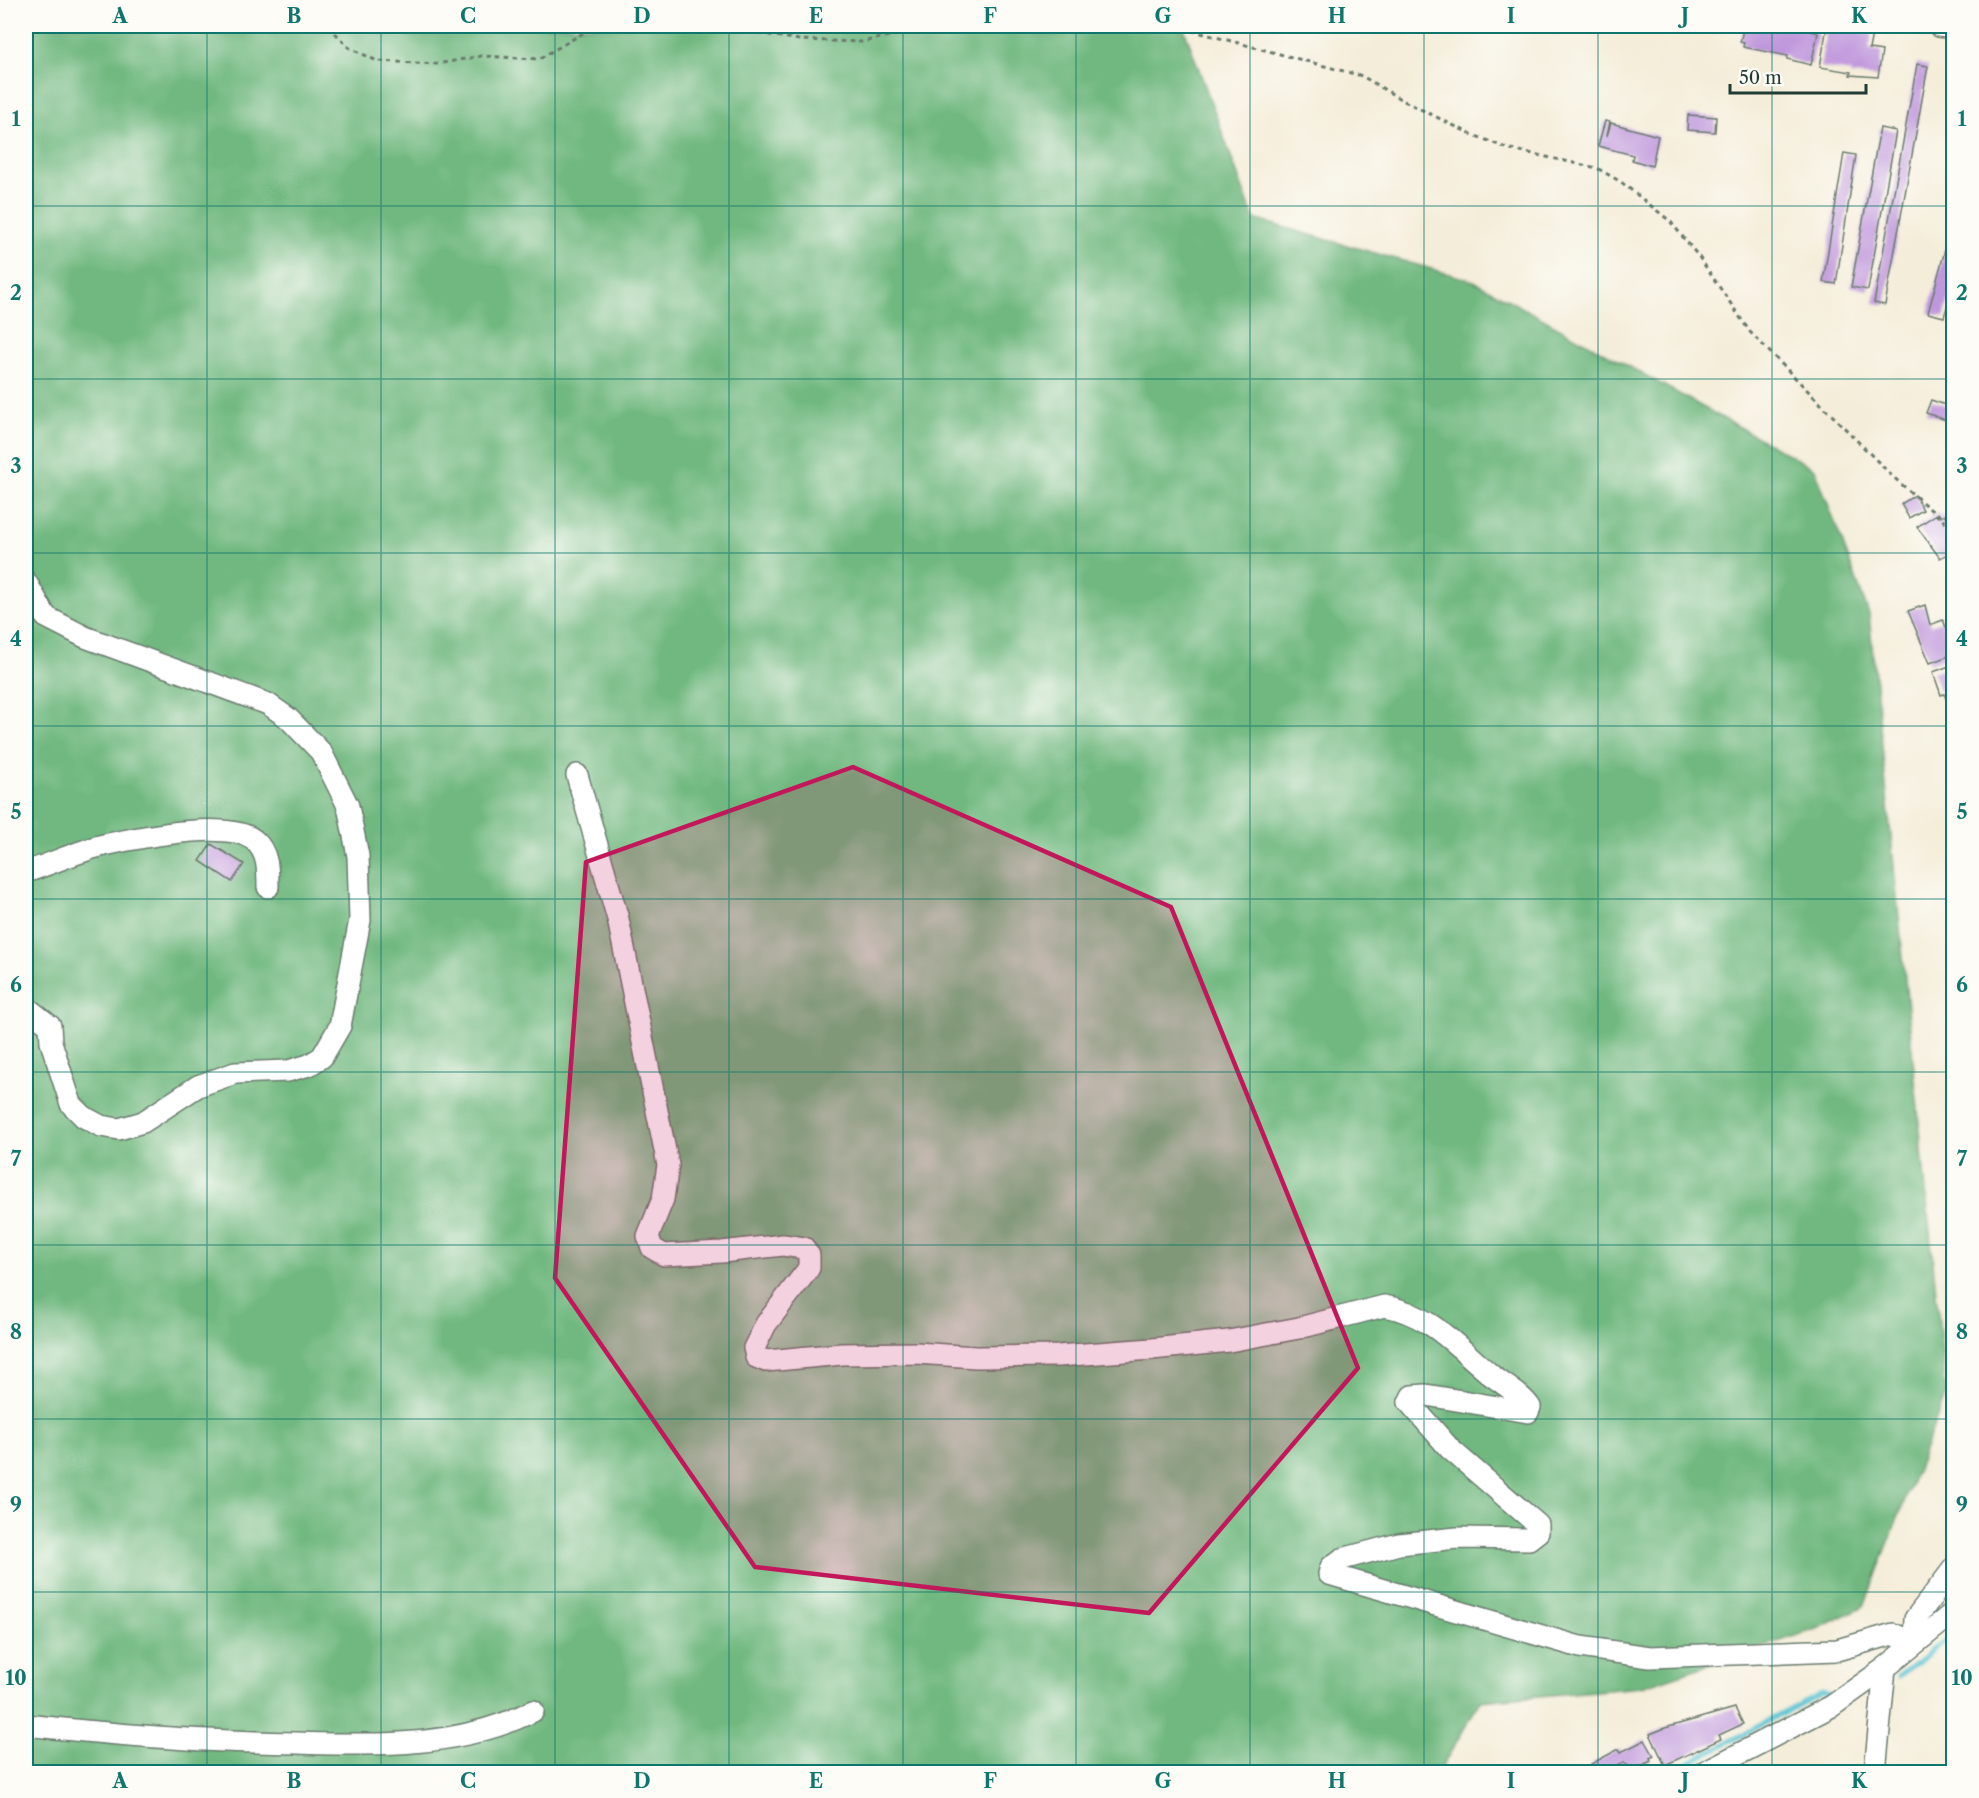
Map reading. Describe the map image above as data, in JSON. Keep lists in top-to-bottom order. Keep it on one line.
{"scale_bar":"50 m","grid":{"columns":["A","B","C","D","E","F","G","H","I","J","K"],"rows":["1","2","3","4","5","6","7","8","9","10"]}}
